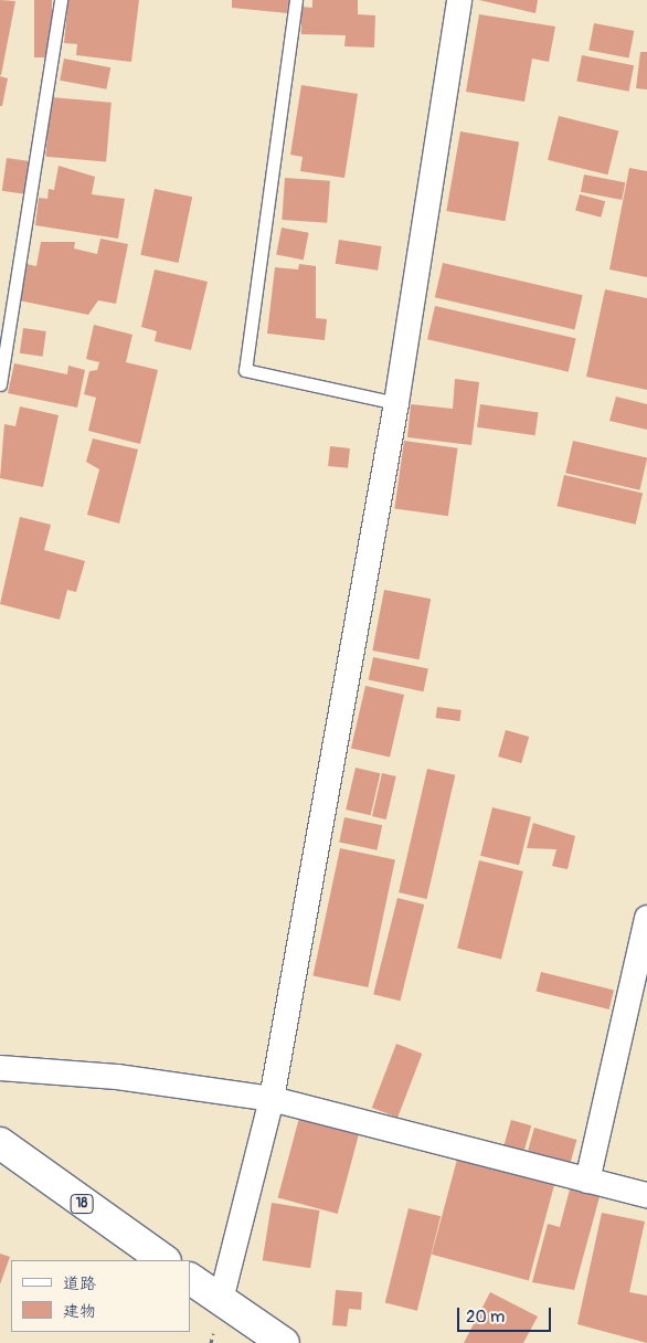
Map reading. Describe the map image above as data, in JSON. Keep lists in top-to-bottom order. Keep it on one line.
{"streets":{"highway":["18"]},"legend":["道路","建物"],"scale_bar":"20 m"}
